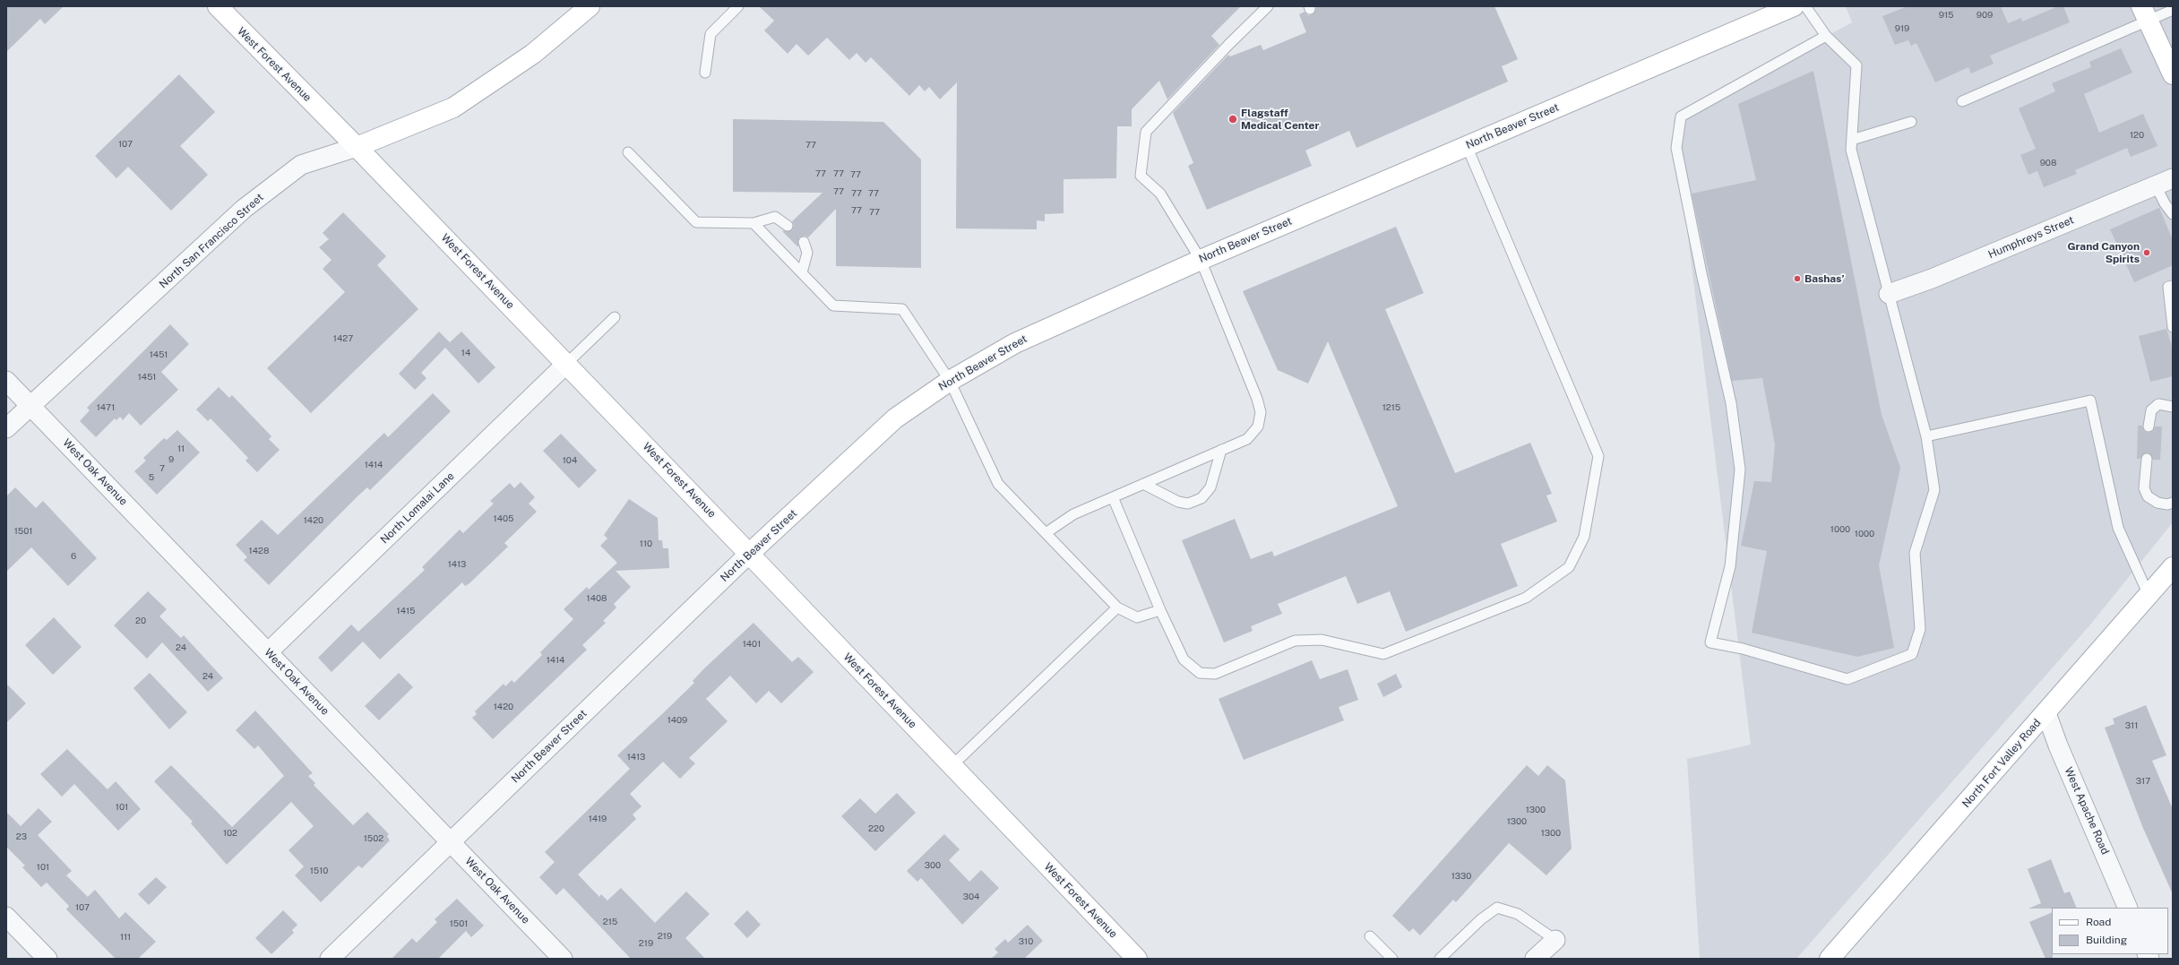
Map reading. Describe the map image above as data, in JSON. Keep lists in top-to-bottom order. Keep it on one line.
{"streets":{"main road":["West Forest Avenue","North Beaver Street","North San Francisco Street","North Fort Valley Road"],"street":["Humphreys Street","West Oak Avenue","North Lomalai Lane","West Apache Road"]},"crossings":[["West Forest Avenue","North Beaver Street"],["West Forest Avenue","North San Francisco Street"],["West Forest Avenue","North Lomalai Lane"],["North Beaver Street","West Oak Avenue"],["North San Francisco Street","West Oak Avenue"],["West Oak Avenue","North Lomalai Lane"],["North Fort Valley Road","West Apache Road"]],"places":["Flagstaff Medical Center","Grand Canyon Spirits","Bashas’"],"house_numbers":["915","909","919","120","107","77","908","77","77","77","77","77","77","77","77","1427","14","1451","1451","1471","1215","11","9","104","1414","7","5","1405","1420","1000","1501","1000","110","1428","6","1413","1408","1415","20","1401","24","1414","24","1420","1409","311","1413","317","101","1300","1419","1300","220","102","1300","23","1502","300","101","1510","1330","304","107","215","1501","219","111","310","219"],"legend":["Road","Building"]}
